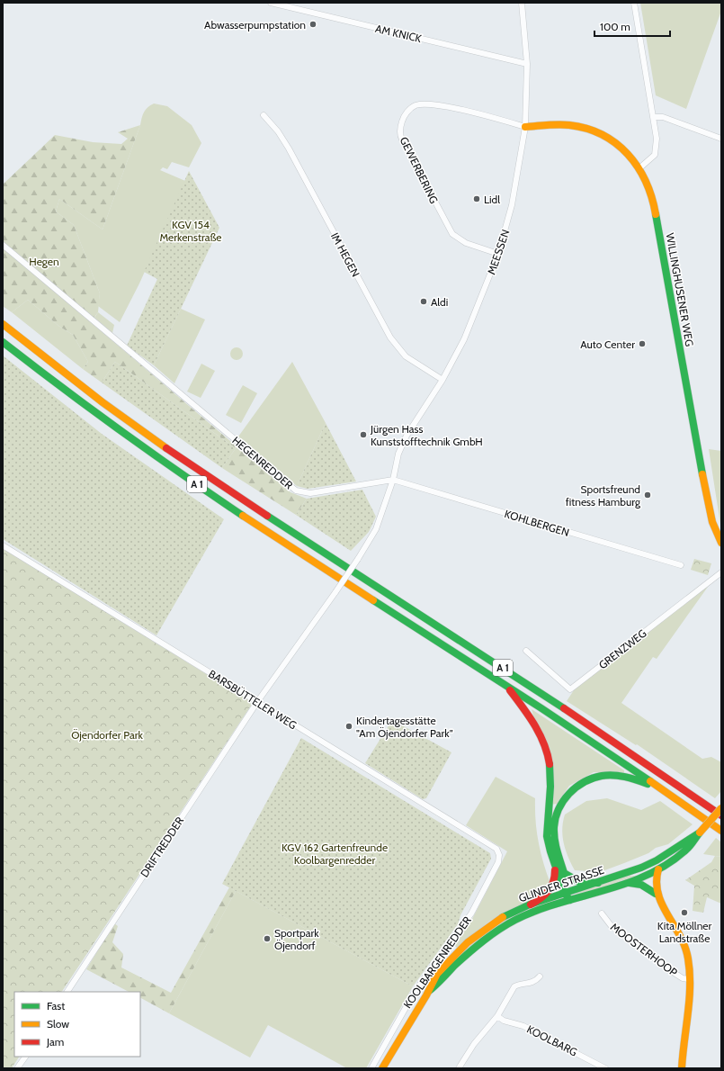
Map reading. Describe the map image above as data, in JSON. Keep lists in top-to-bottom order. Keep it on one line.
{"streets":{"main road":["WILLINGHUSENER WEG","A 1","GLINDER STRASSE"],"street":["AM KNICK","GEWERBERING","MEESSEN","IM HEGEN","HEGENREDDER","KOHLBERGEN","GRENZWEG","BARSBÜTTELER WEG","DRIFTREDDER","MOOSTERHOOP","KOOLBARGENREDDER","KOOLBARG"]},"crossings":[["AM KNICK","MEESSEN"],["GEWERBERING","MEESSEN"],["GEWERBERING","WILLINGHUSENER WEG"],["MEESSEN","IM HEGEN"],["MEESSEN","WILLINGHUSENER WEG"],["MEESSEN","HEGENREDDER"],["MEESSEN","KOHLBERGEN"],["HEGENREDDER","KOHLBERGEN"],["BARSBÜTTELER WEG","DRIFTREDDER"],["BARSBÜTTELER WEG","KOOLBARGENREDDER"]],"parks":["KGV 154 Merkenstraße","Hegen","Öjendorfer Park","KGV 162 Gartenfreunde Koolbargenredder"],"places":["Abwasserpumpstation","Lidl","Aldi","Auto Center","Jürgen Hass Kunststofftechnik GmbH","Sportsfreund fitness Hamburg","Kindertagesstätte \"Am Öjendorfer Park\"","Kita Möllner Landstraße","Sportpark Öjendorf"],"legend":["Fast","Slow","Jam"],"scale_bar":"100 m"}
